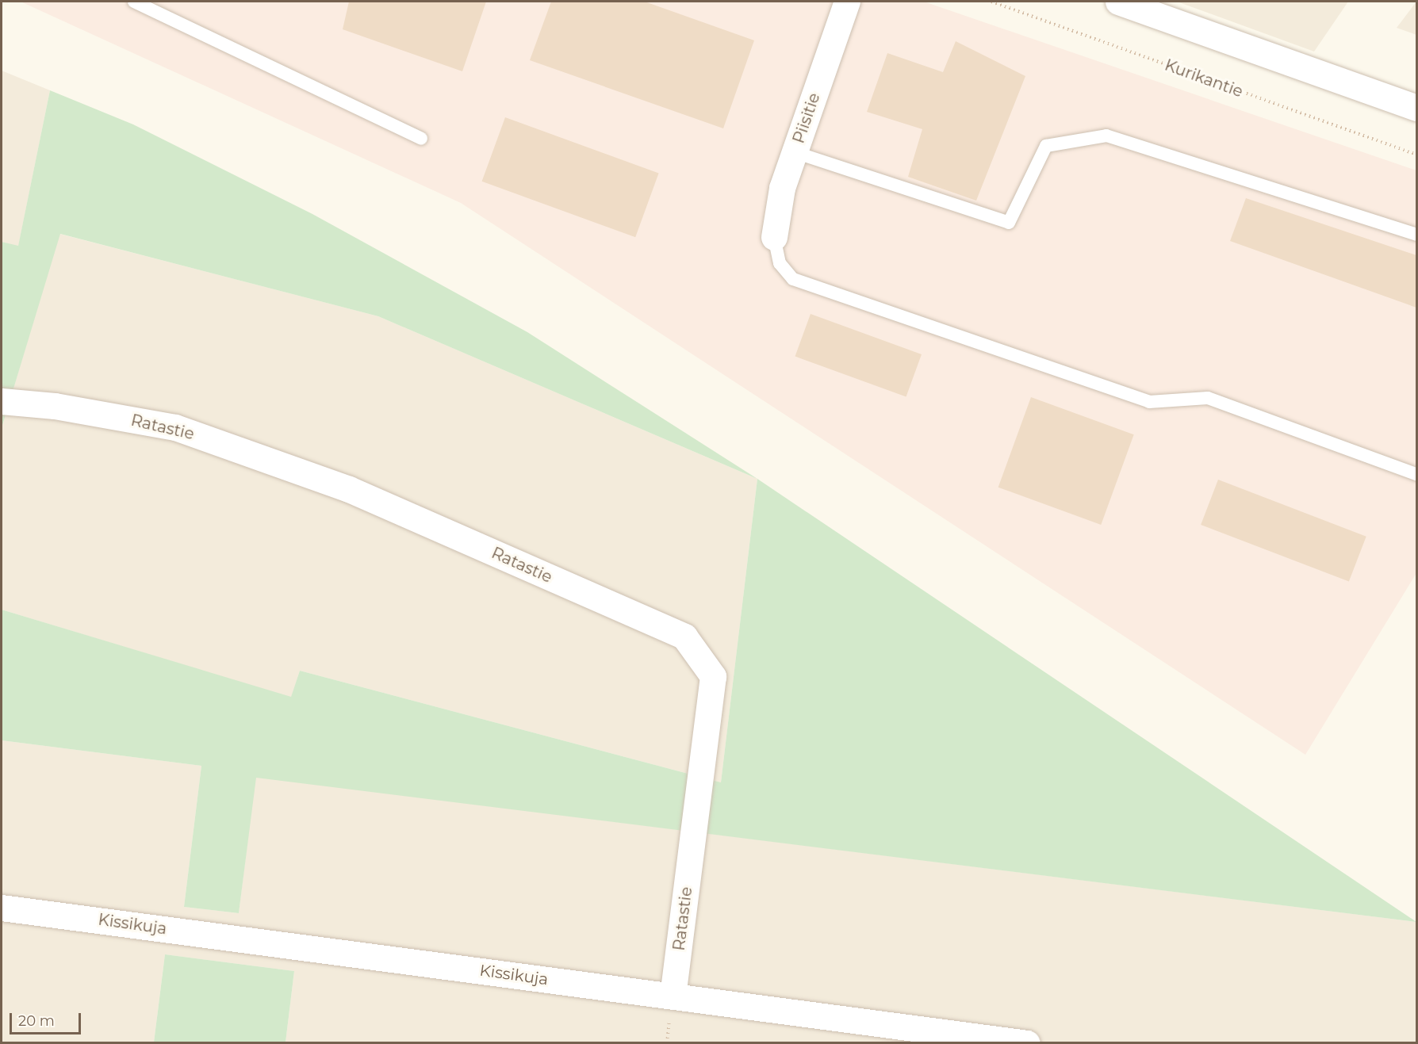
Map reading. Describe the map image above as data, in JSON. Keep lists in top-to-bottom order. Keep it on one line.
{"streets":{"street":["Piisitie","Ratastie","Kissikuja"],"path":["Kurikantie"]},"crossings":[["Ratastie","Kissikuja"]],"scale_bar":"20 m"}
